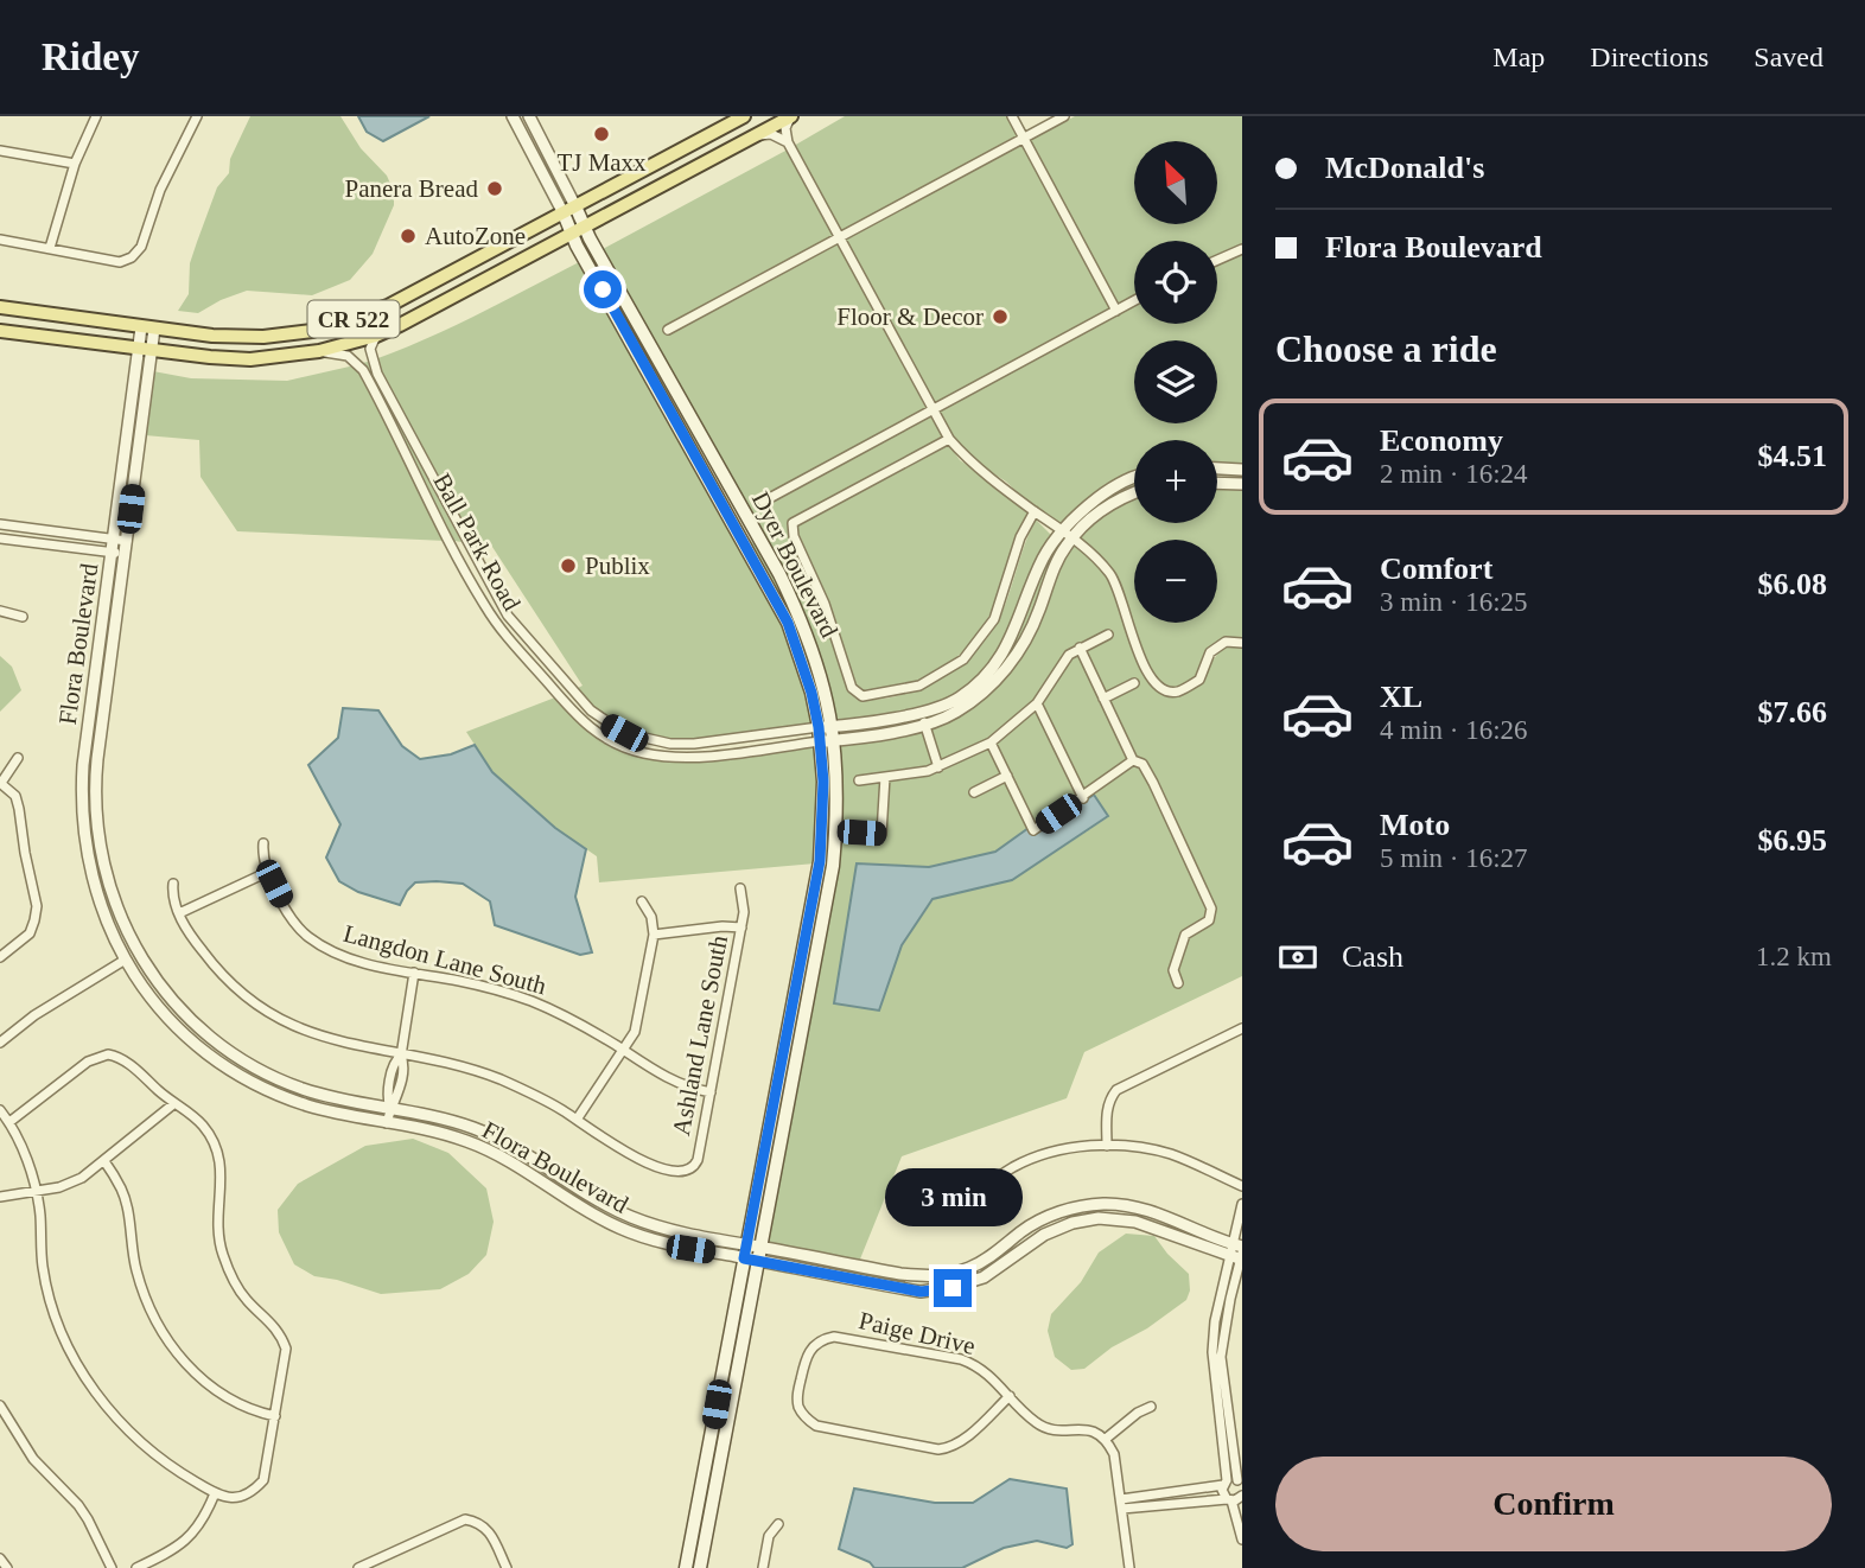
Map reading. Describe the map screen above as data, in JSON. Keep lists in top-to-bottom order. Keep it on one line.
{"streets":{"main road":["CR 522","Dyer Boulevard"],"street":["Ball Park Road","Flora Boulevard","Langdon Lane South","Ashland Lane South","Paige Drive"]},"crossings":[["CR 522","Ball Park Road"],["CR 522","Dyer Boulevard"],["CR 522","Flora Boulevard"],["Ball Park Road","Dyer Boulevard"],["Dyer Boulevard","Flora Boulevard"],["Langdon Lane South","Ashland Lane South"]],"places":["TJ Maxx","Panera Bread","AutoZone","Floor & Decor","Publix"],"north":"top left","page":{"header":"Ridey","nav":["Map","Directions","Saved"],"banner":["McDonald's","Flora Boulevard"],"map_buttons":["+","−"],"heading":"Choose a ride","list":[{"name":"Economy","note":"2 min · 16:24","value":"$4.51"},{"name":"Comfort","note":"3 min · 16:25","value":"$6.08"},{"name":"XL","note":"4 min · 16:26","value":"$7.66"},{"name":"Moto","note":"5 min · 16:27","value":"$6.95"}],"pay":["Cash","1.2 km"],"bubble":"3 min","buttons":"Confirm"}}
